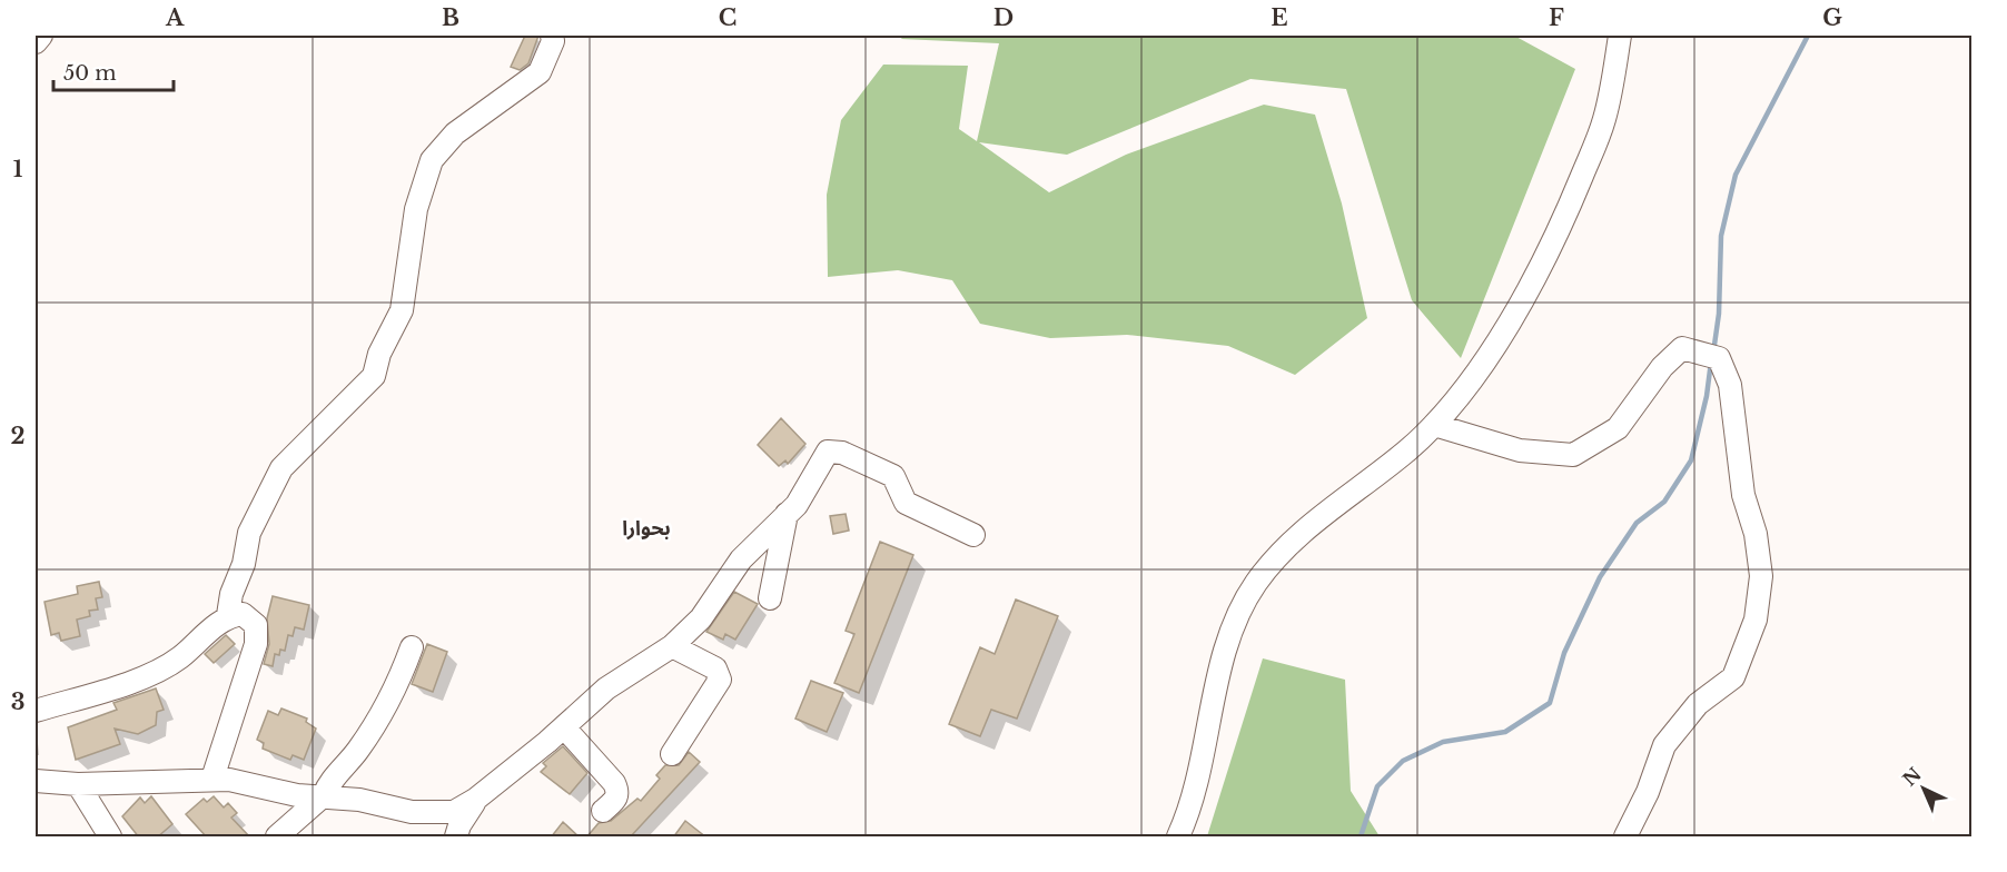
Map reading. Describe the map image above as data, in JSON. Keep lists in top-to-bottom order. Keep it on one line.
{"districts":["بحوارا"],"scale_bar":"50 m","north":"top left","grid":{"columns":["A","B","C","D","E","F","G"],"rows":["1","2","3"]}}
